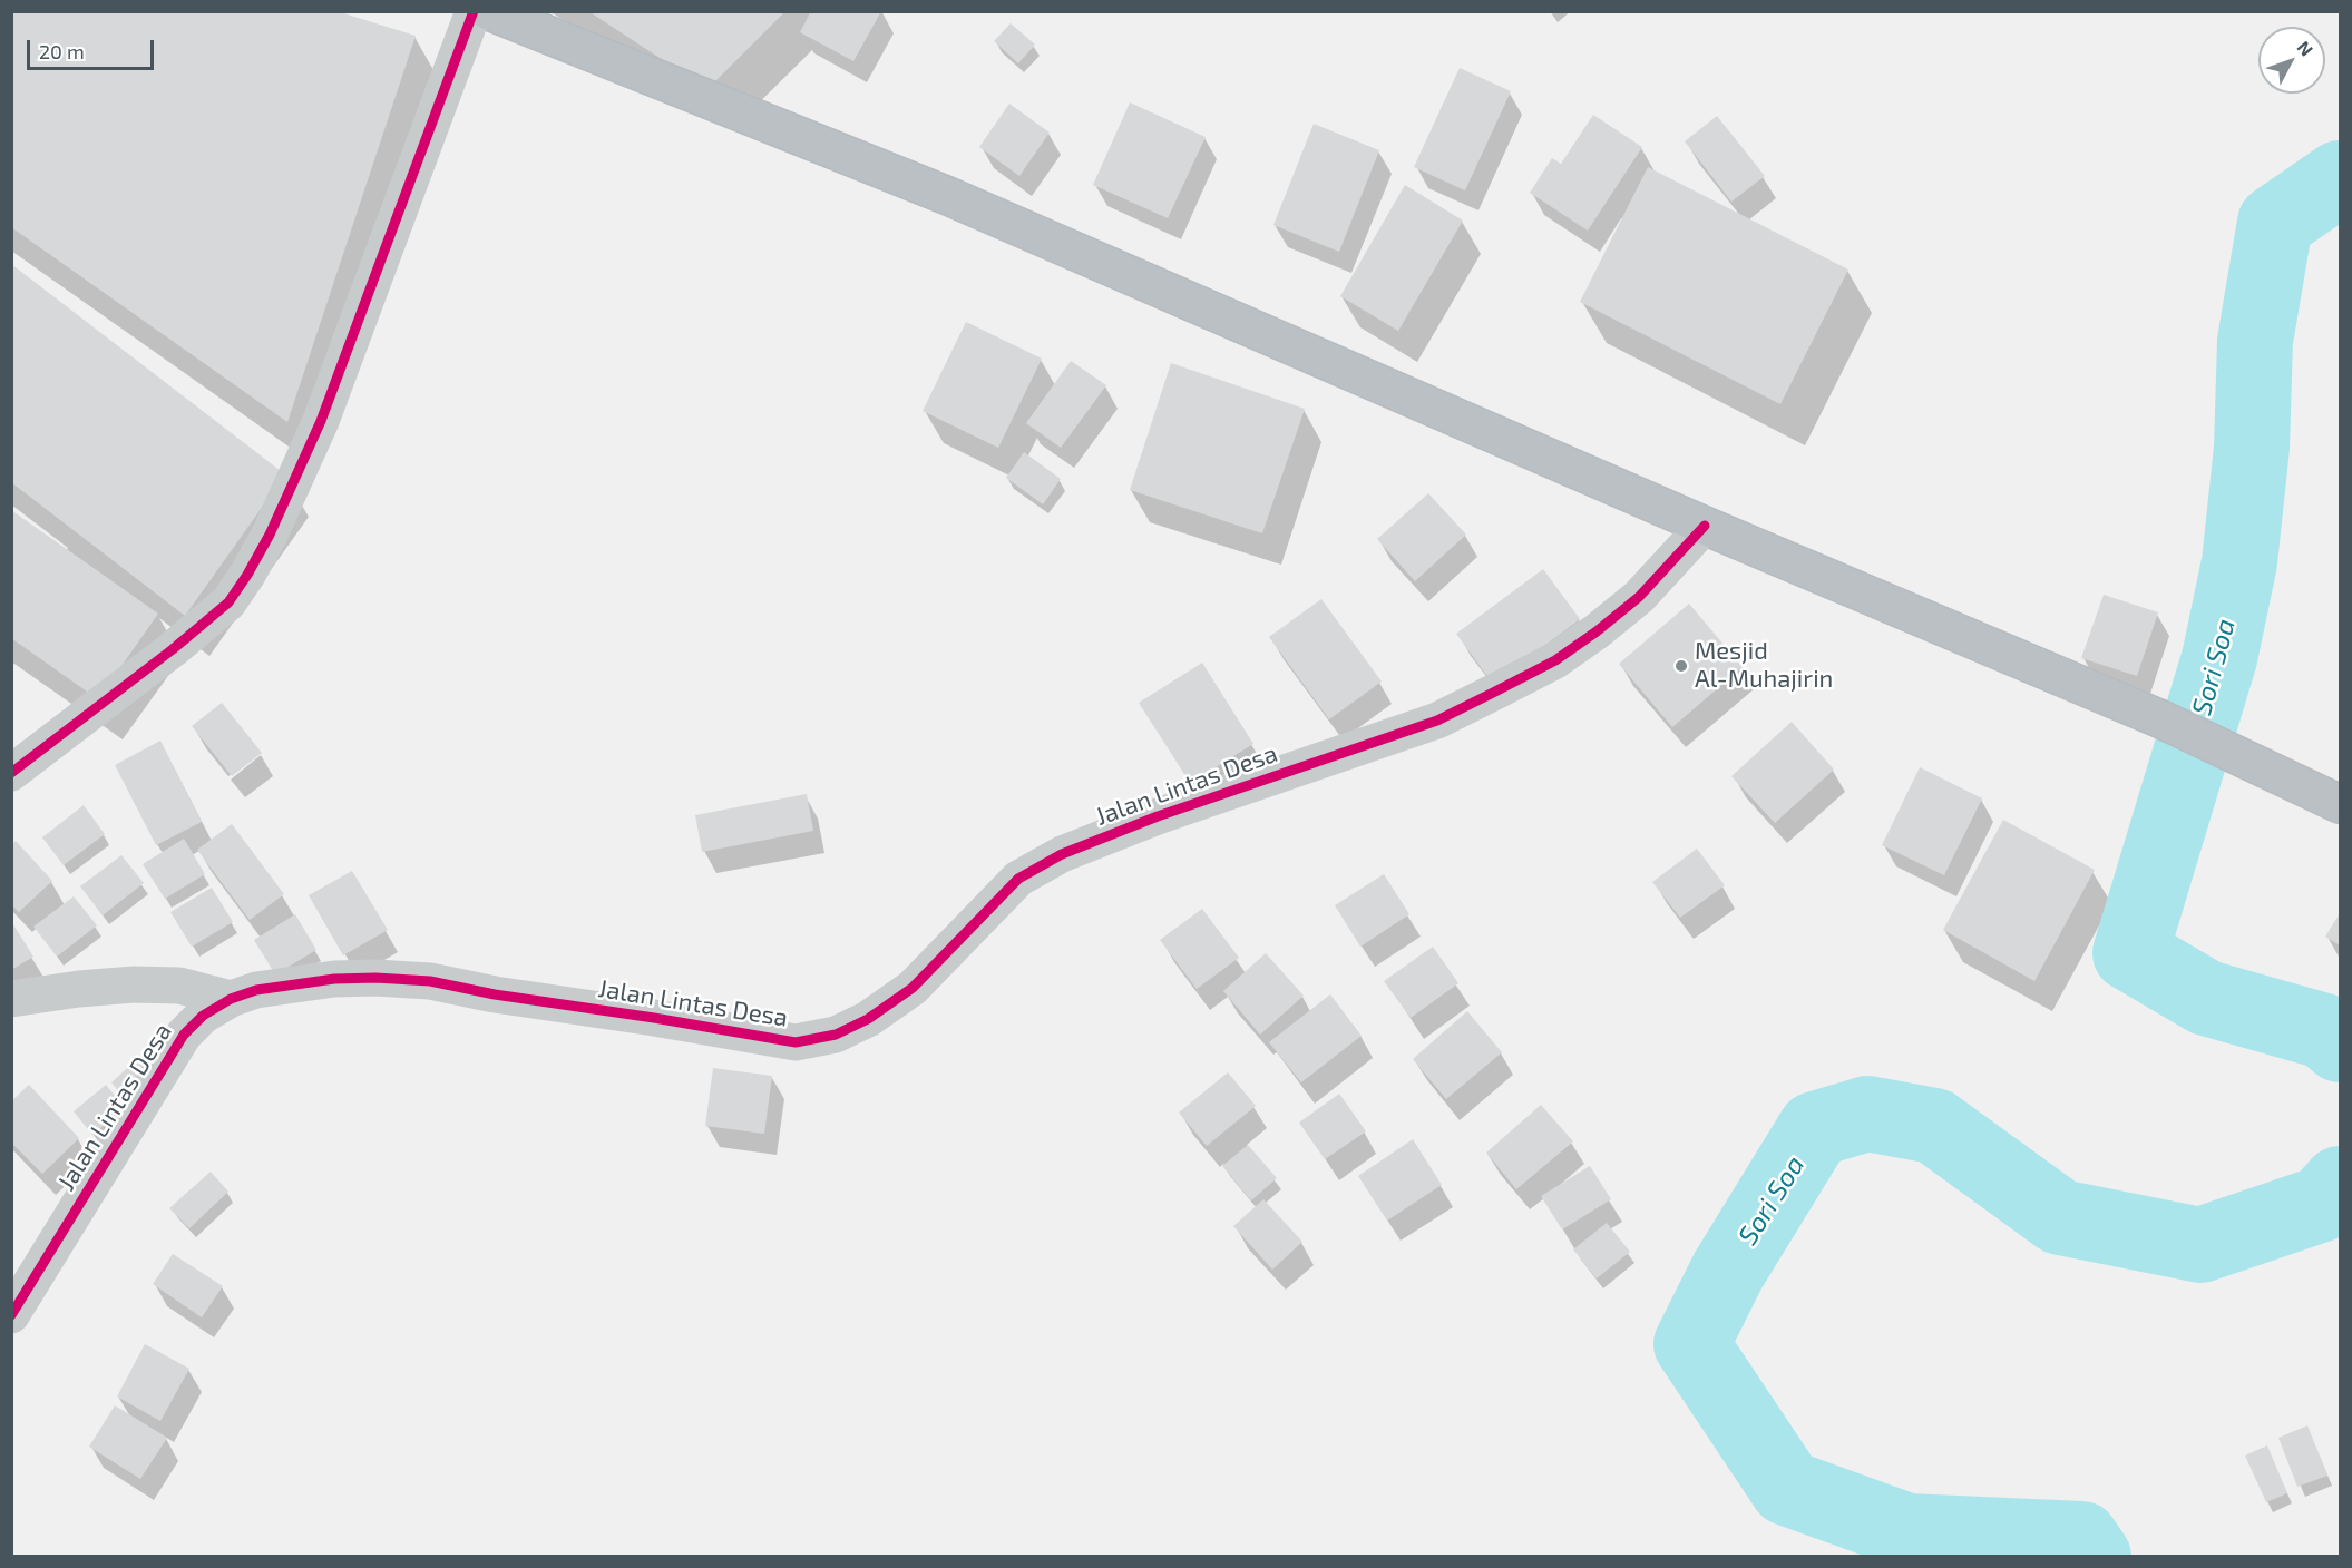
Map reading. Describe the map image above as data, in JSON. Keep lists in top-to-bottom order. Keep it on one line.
{"streets":{"street":["Jalan Lintas Desa"]},"water":["Sori Soa"],"places":["Mesjid Al-Muhajirin"],"scale_bar":"20 m","north":"top right"}
